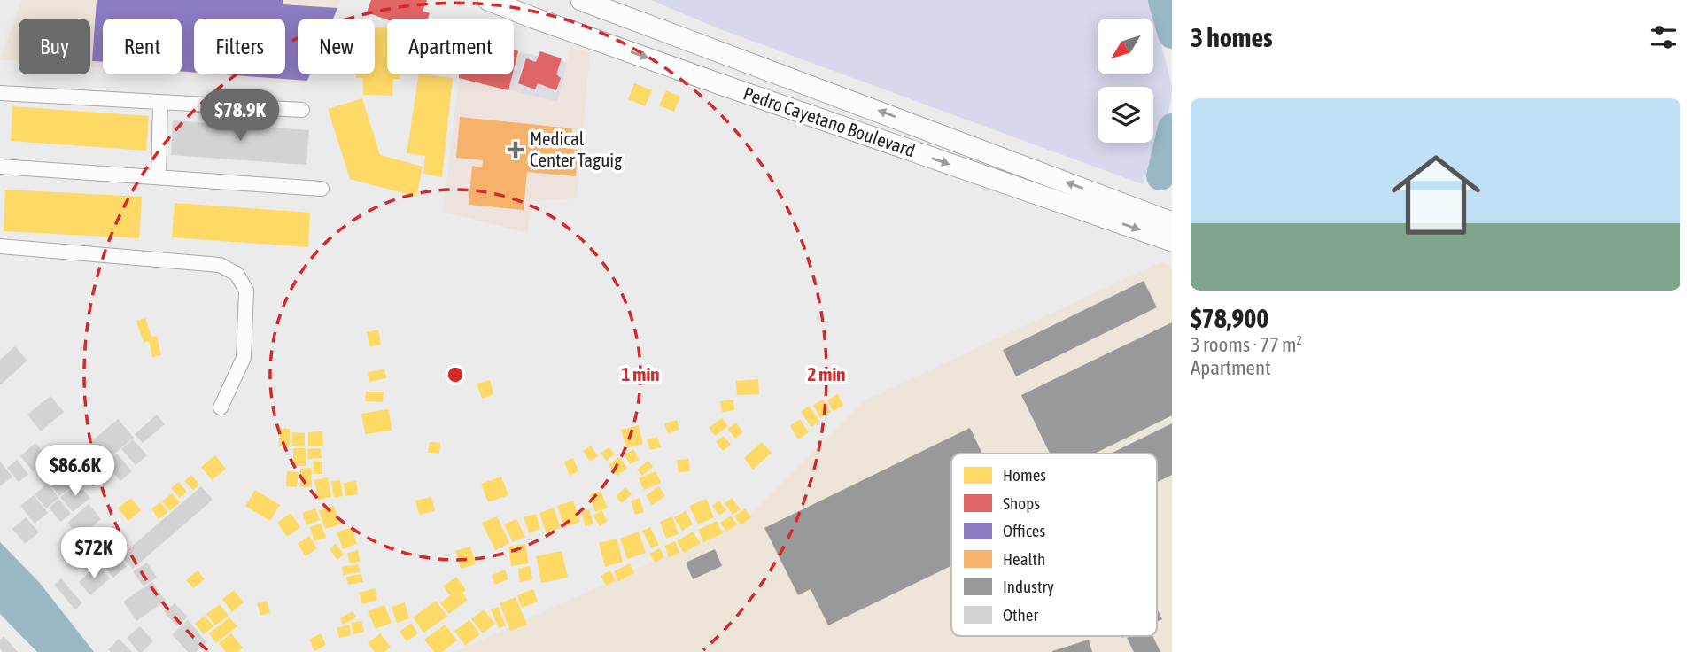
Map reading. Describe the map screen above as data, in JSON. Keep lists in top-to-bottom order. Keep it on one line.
{"streets":{"main road":["Pedro Cayetano Boulevard"]},"places":{"health":["Medical Center Taguig"]},"legend":["Homes","Shops","Offices","Health","Industry","Other"],"north":"bottom left","page":{"heading":"3 homes","chip":["Buy","Rent","Filters","New","Apartment"],"list":[{"name":"$78,900","note":"3 rooms · 77 m² · Apartment"}],"price":["$78.9K","$86.6K","$72K"]},"rings":["1 min","2 min"]}
